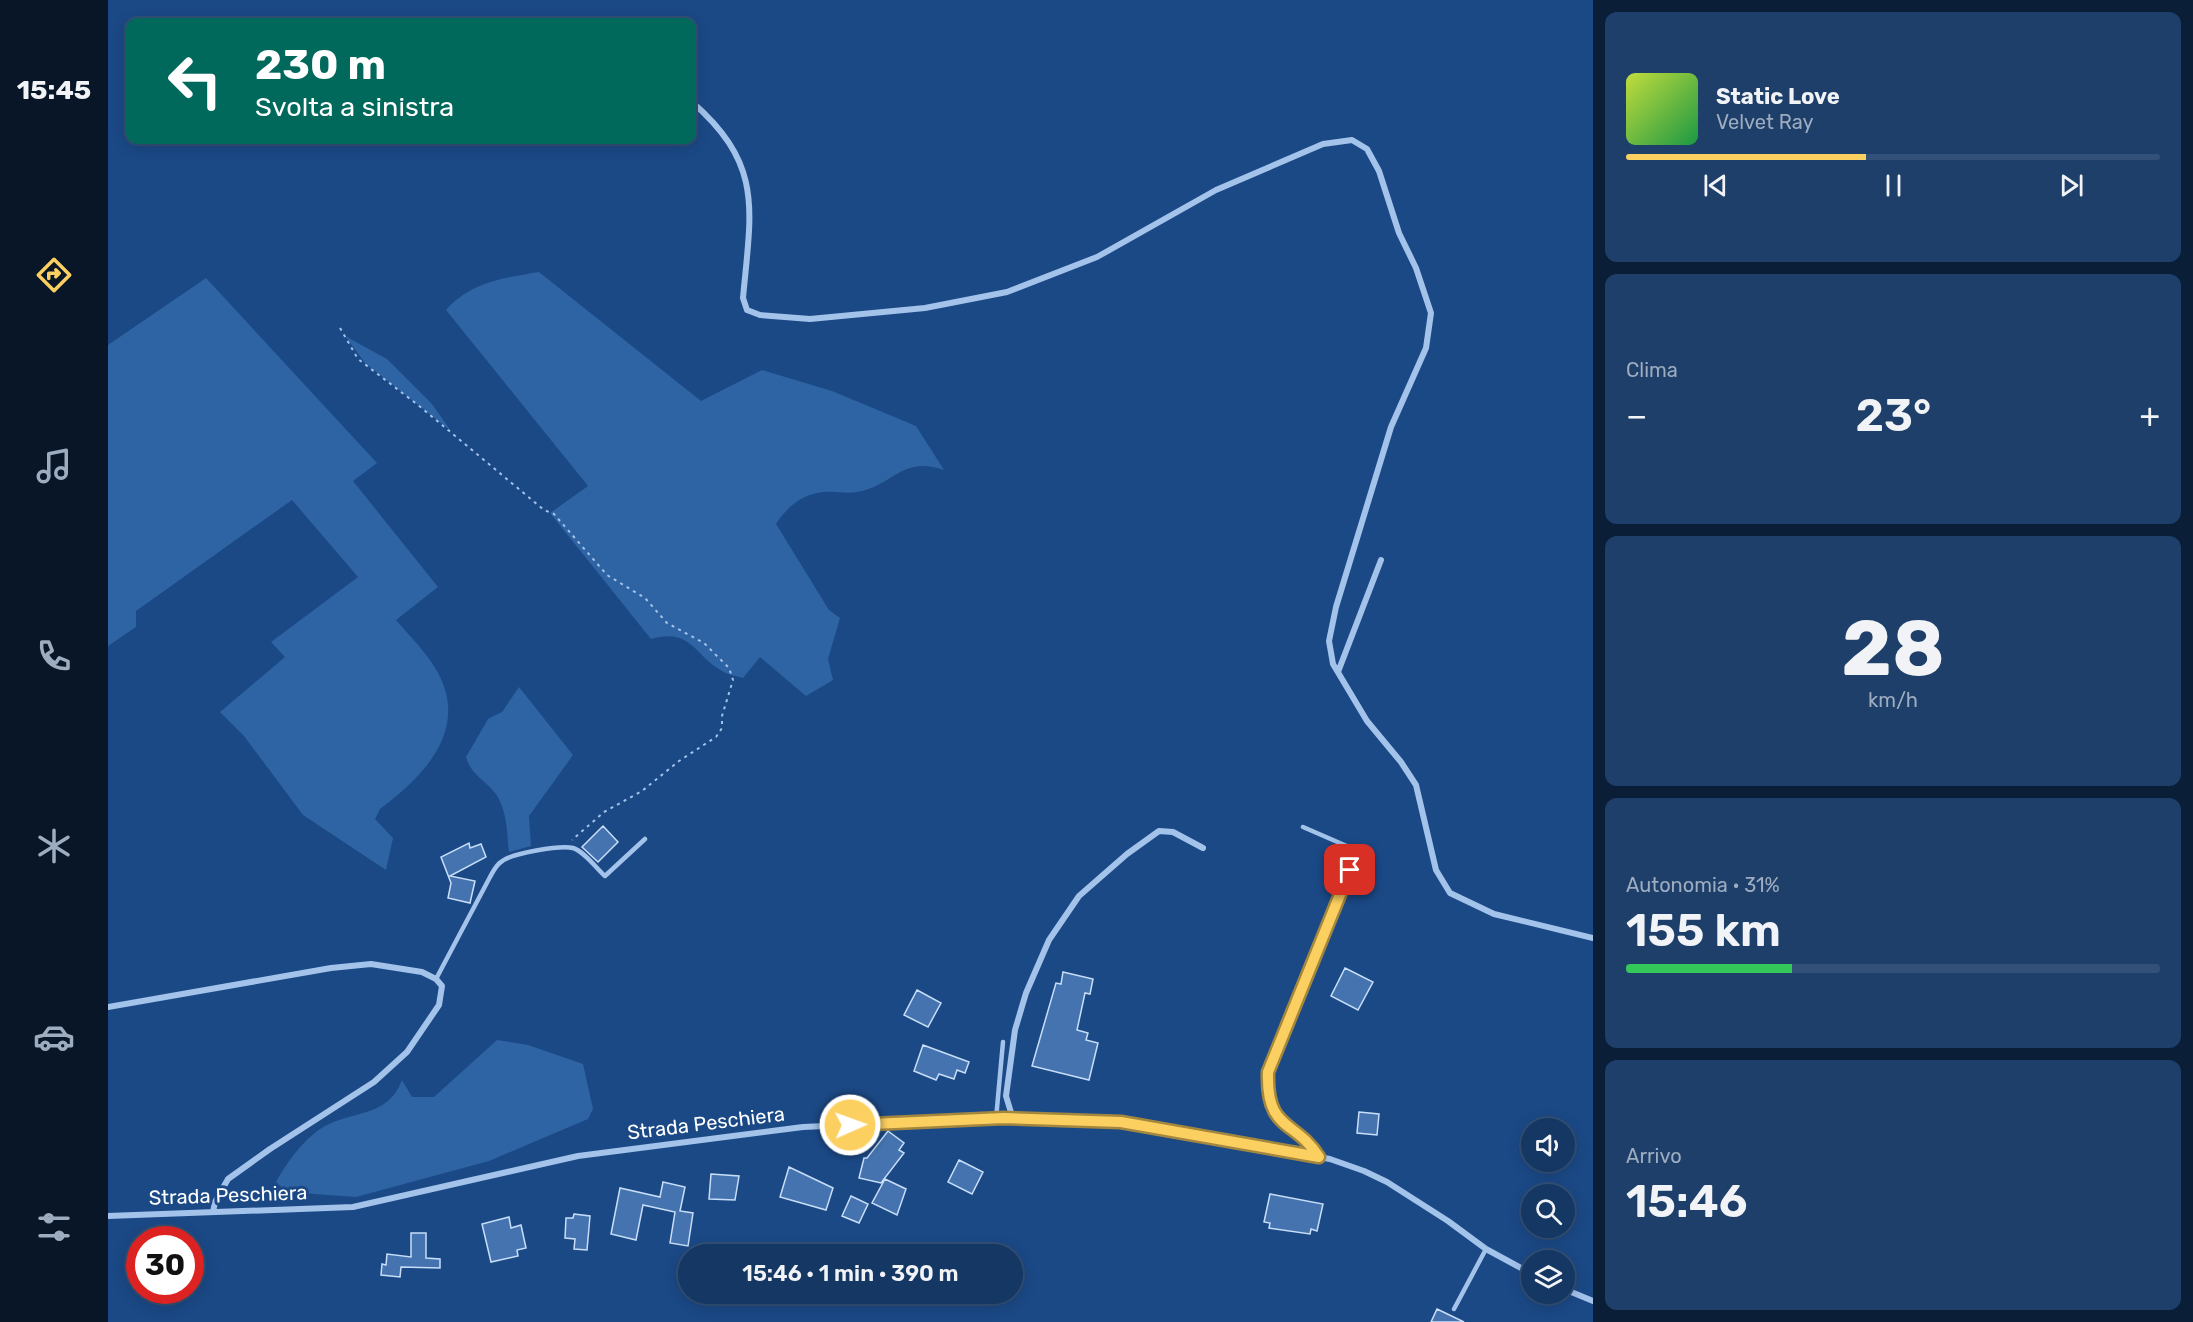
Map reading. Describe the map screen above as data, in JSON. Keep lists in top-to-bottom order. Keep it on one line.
{"streets":{"street":["Strada Peschiera"]},"page":{"tabs":"15:45","turn":["230 m","Svolta a sinistra"],"song":["Static Love","Velvet Ray"],"tile":["Clima",["28","km/h"],["Autonomia · 31%","155 km"],["Arrivo","15:46"]],"heat":["−","23°","+"],"limit":"30","trip":"15:46 · 1 min · 390 m"}}
